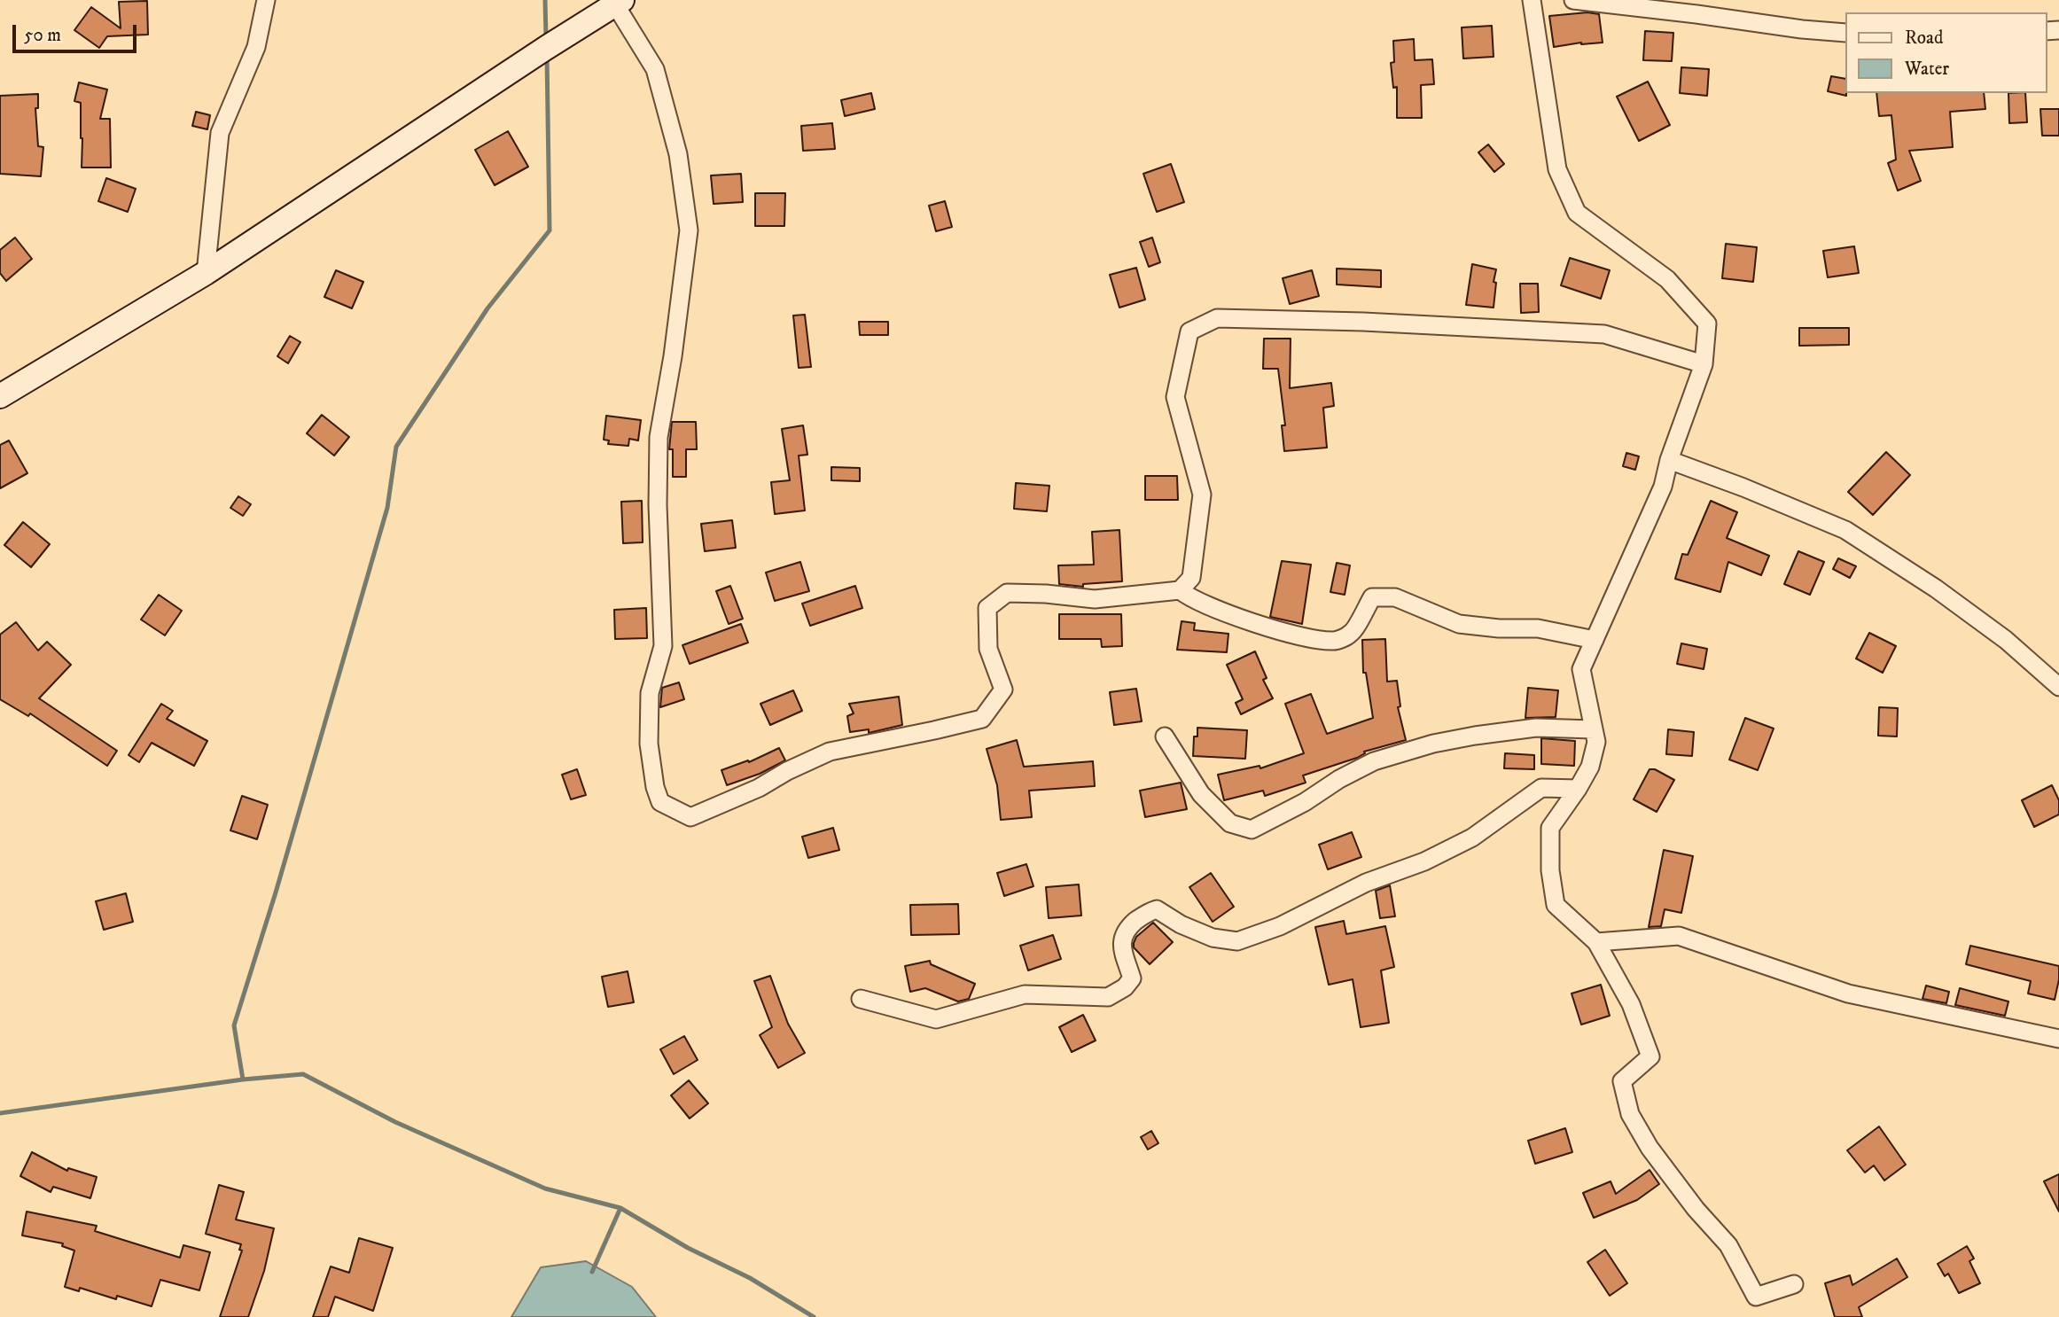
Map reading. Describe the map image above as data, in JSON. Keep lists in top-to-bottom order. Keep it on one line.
{"legend":["Road","Water"],"scale_bar":"50 m"}
